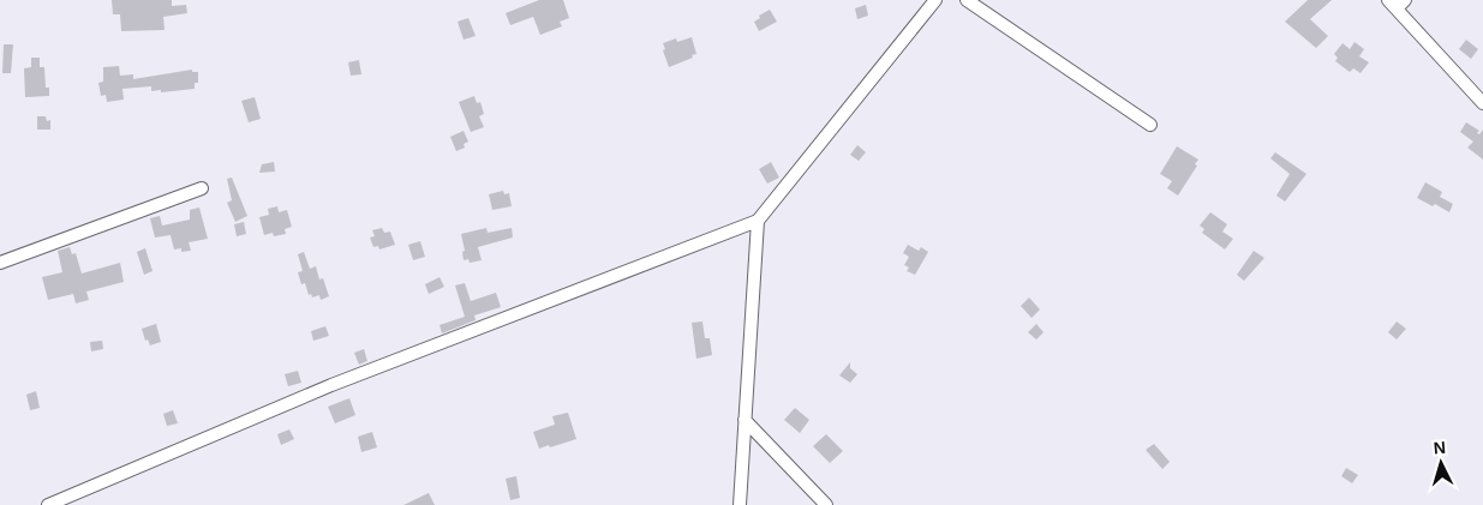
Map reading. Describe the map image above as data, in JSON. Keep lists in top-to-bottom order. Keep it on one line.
{"north":"top"}
